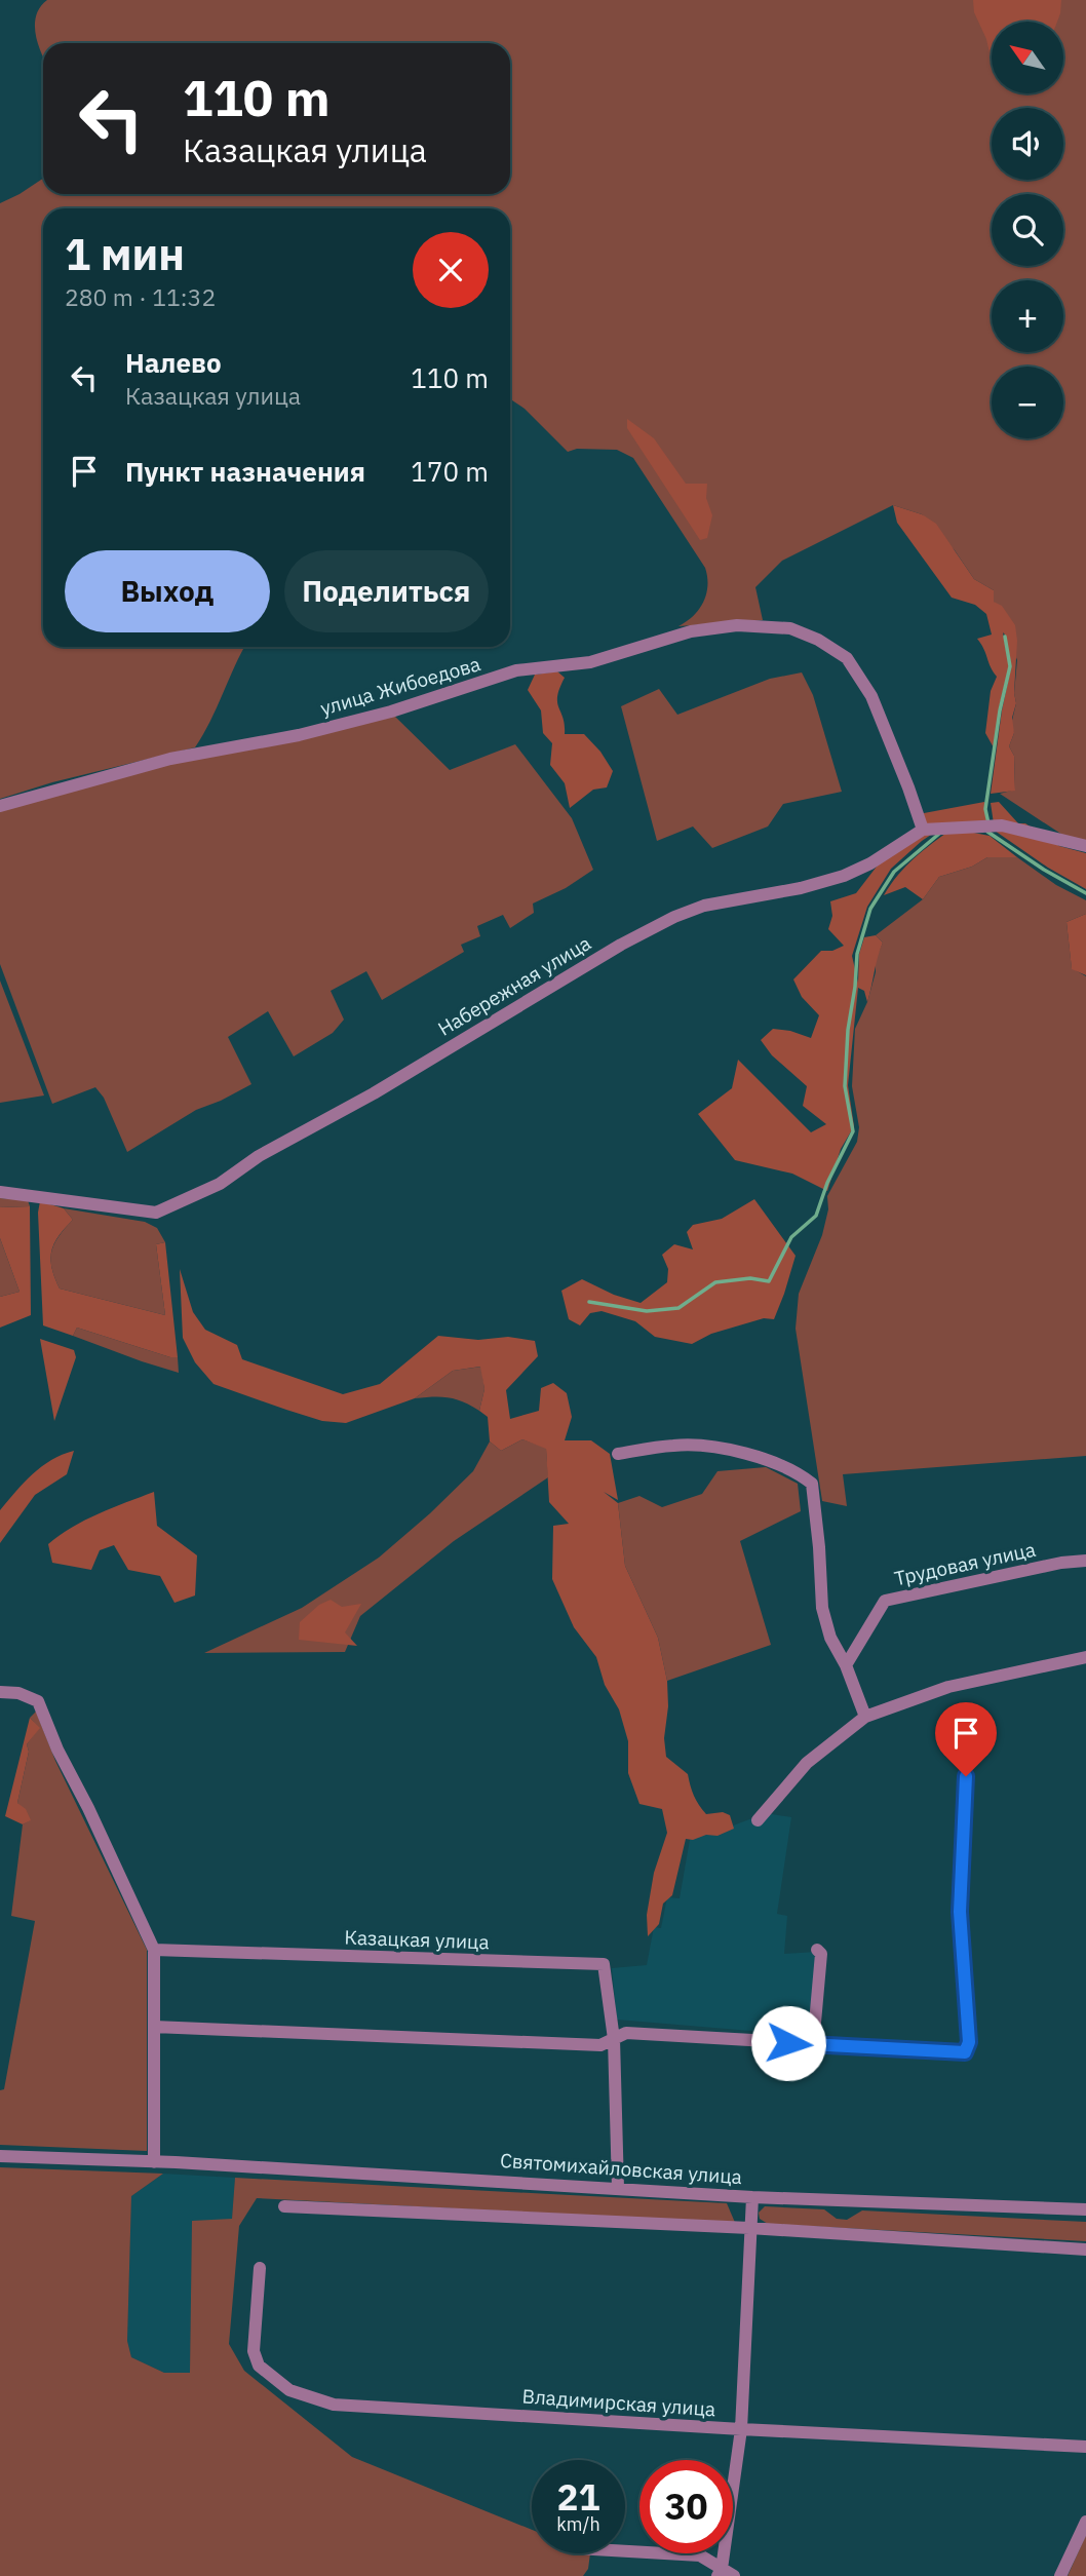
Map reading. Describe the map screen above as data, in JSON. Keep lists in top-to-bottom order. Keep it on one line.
{"streets":{"street":["улица Жибоедова","Набережная улица","Трудовая улица","Казацкая улица","Святомихайловская улица","Владимирская улица"]},"crossings":[["улица Жибоедова","Набережная улица"],["Казацкая улица","Святомихайловская улица"]],"north":"top left","page":{"map_buttons":["+","−"],"turn":["110 m","Казацкая улица"],"heading":["1 мин","280 m · 11:32"],"list":[{"name":"Налево","note":"Казацкая улица","value":"110 m"},{"name":"Пункт назначения","value":"170 m"}],"buttons":["Выход","Поделиться"],"speed":"21 km/h","limit":"30"}}
